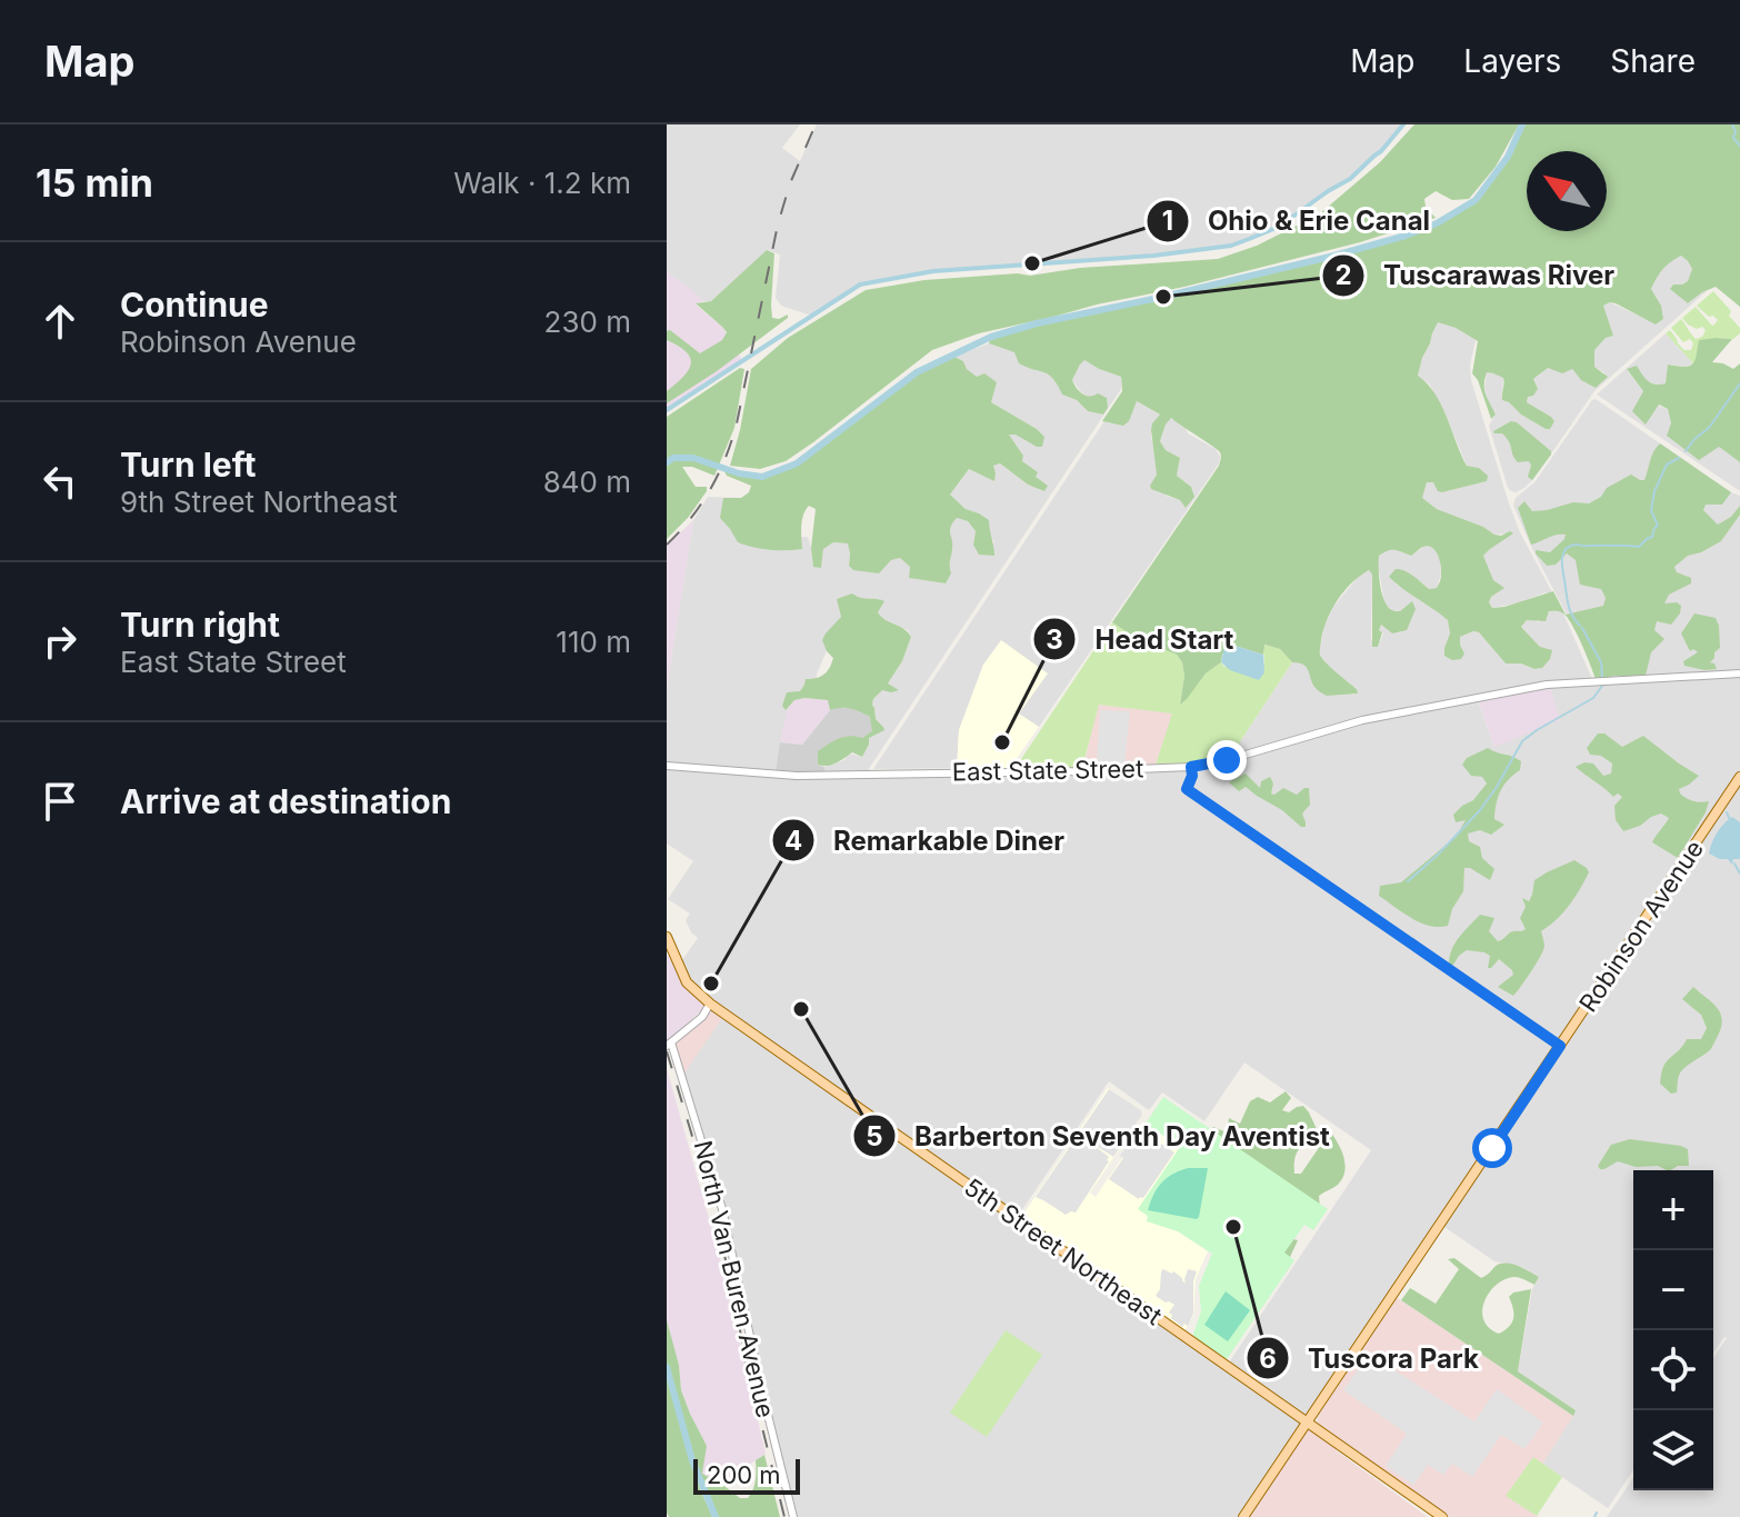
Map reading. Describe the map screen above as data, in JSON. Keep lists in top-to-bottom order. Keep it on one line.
{"streets":{"main road":["Robinson Avenue","5th Street Northeast"],"street":["East State Street","North Van Buren Avenue"]},"crossings":[["Robinson Avenue","5th Street Northeast"]],"places":["Ohio & Erie Canal","Tuscarawas River","Head Start","Remarkable Diner","Barberton Seventh Day Aventist","Tuscora Park"],"scale_bar":"200 m","north":"top left","page":{"header":"Map","nav":["Map","Layers","Share"],"heading":["15 min","Walk · 1.2 km"],"list":[["Continue","Robinson Avenue","230 m"],["Turn left","9th Street Northeast","840 m"],["Turn right","East State Street","110 m"],"Arrive at destination"],"map_buttons":["+","−"],"scale":"200 m"}}
